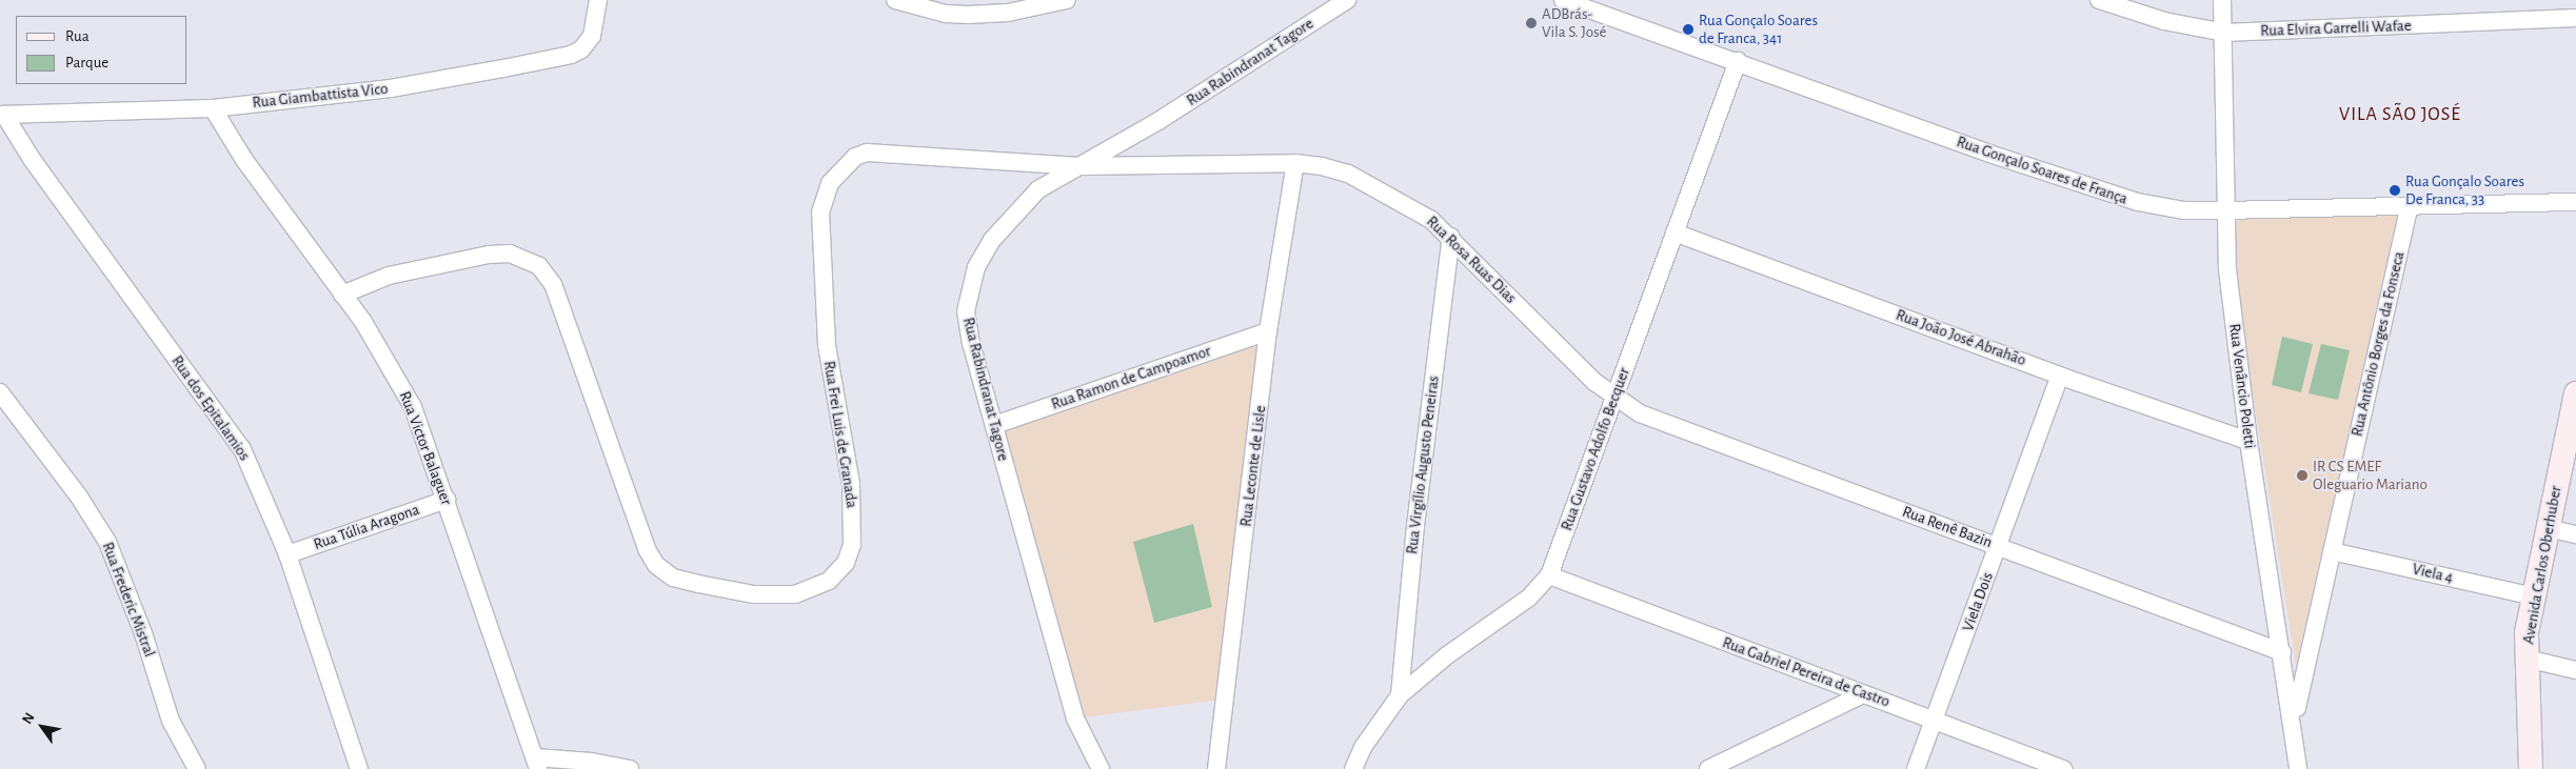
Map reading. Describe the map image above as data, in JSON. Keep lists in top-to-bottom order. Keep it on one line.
{"streets":{"street":["Rua Elvira Garrelli Wafae","Rua Rabindranat Tagore","Rua Giambattista Vico","Rua Gonçalo Soares de França","Rua Rosa Ruas Dias","Rua João José Abrahão","Rua Antônio Borges da Fonseca","Rua Ramon de Campoamor","Rua Venâncio Poletti","Rua dos Epitalamios","Rua Frei Luis de Granada","Rua Victor Balaguer","Rua Gustavo Adolfo Becquer","Rua Virgílio Augusto Peneiras","Rua Leconte de Lisle","Rua Túlia Aragona","Rua Renê Bazin","Avenida Carlos Oberhuber","Viela 4","Rua Frederic Mistral","Viela Dois","Rua Gabriel Pereira de Castro"]},"crossings":[["Rua Elvira Garrelli Wafae","Rua Venâncio Poletti"],["Rua Rabindranat Tagore","Rua Rosa Ruas Dias"],["Rua Rabindranat Tagore","Rua Ramon de Campoamor"],["Rua Rabindranat Tagore","Rua Frei Luis de Granada"],["Rua Giambattista Vico","Rua dos Epitalamios"],["Rua Giambattista Vico","Rua Victor Balaguer"],["Rua Gonçalo Soares de França","Rua Antônio Borges da Fonseca"],["Rua Gonçalo Soares de França","Rua Venâncio Poletti"],["Rua Gonçalo Soares de França","Rua Gustavo Adolfo Becquer"],["Rua Rosa Ruas Dias","Rua Frei Luis de Granada"],["Rua Rosa Ruas Dias","Rua Gustavo Adolfo Becquer"],["Rua Rosa Ruas Dias","Rua Virgílio Augusto Peneiras"],["Rua Rosa Ruas Dias","Rua Leconte de Lisle"],["Rua Rosa Ruas Dias","Rua Renê Bazin"],["Rua João José Abrahão","Rua Venâncio Poletti"],["Rua João José Abrahão","Rua Gustavo Adolfo Becquer"],["Rua João José Abrahão","Viela Dois"],["Rua Antônio Borges da Fonseca","Rua Venâncio Poletti"],["Rua Antônio Borges da Fonseca","Viela 4"],["Rua Ramon de Campoamor","Rua Leconte de Lisle"],["Rua Venâncio Poletti","Rua Renê Bazin"],["Rua dos Epitalamios","Rua Túlia Aragona"],["Rua Frei Luis de Granada","Rua Victor Balaguer"],["Rua Victor Balaguer","Rua Túlia Aragona"],["Rua Gustavo Adolfo Becquer","Rua Virgílio Augusto Peneiras"],["Rua Gustavo Adolfo Becquer","Rua Renê Bazin"],["Rua Gustavo Adolfo Becquer","Rua Gabriel Pereira de Castro"],["Rua Renê Bazin","Viela Dois"],["Avenida Carlos Oberhuber","Viela 4"],["Viela Dois","Rua Gabriel Pereira de Castro"]],"districts":["VILA SÃO JOSÉ"],"places":["ADBrás- Vila S. José","Rua Gonçalo Soares de Franca, 341","Rua Gonçalo Soares De Franca, 33","IR CS EMEF Oleguario Mariano"],"legend":["Rua","Parque"],"north":"top left"}
